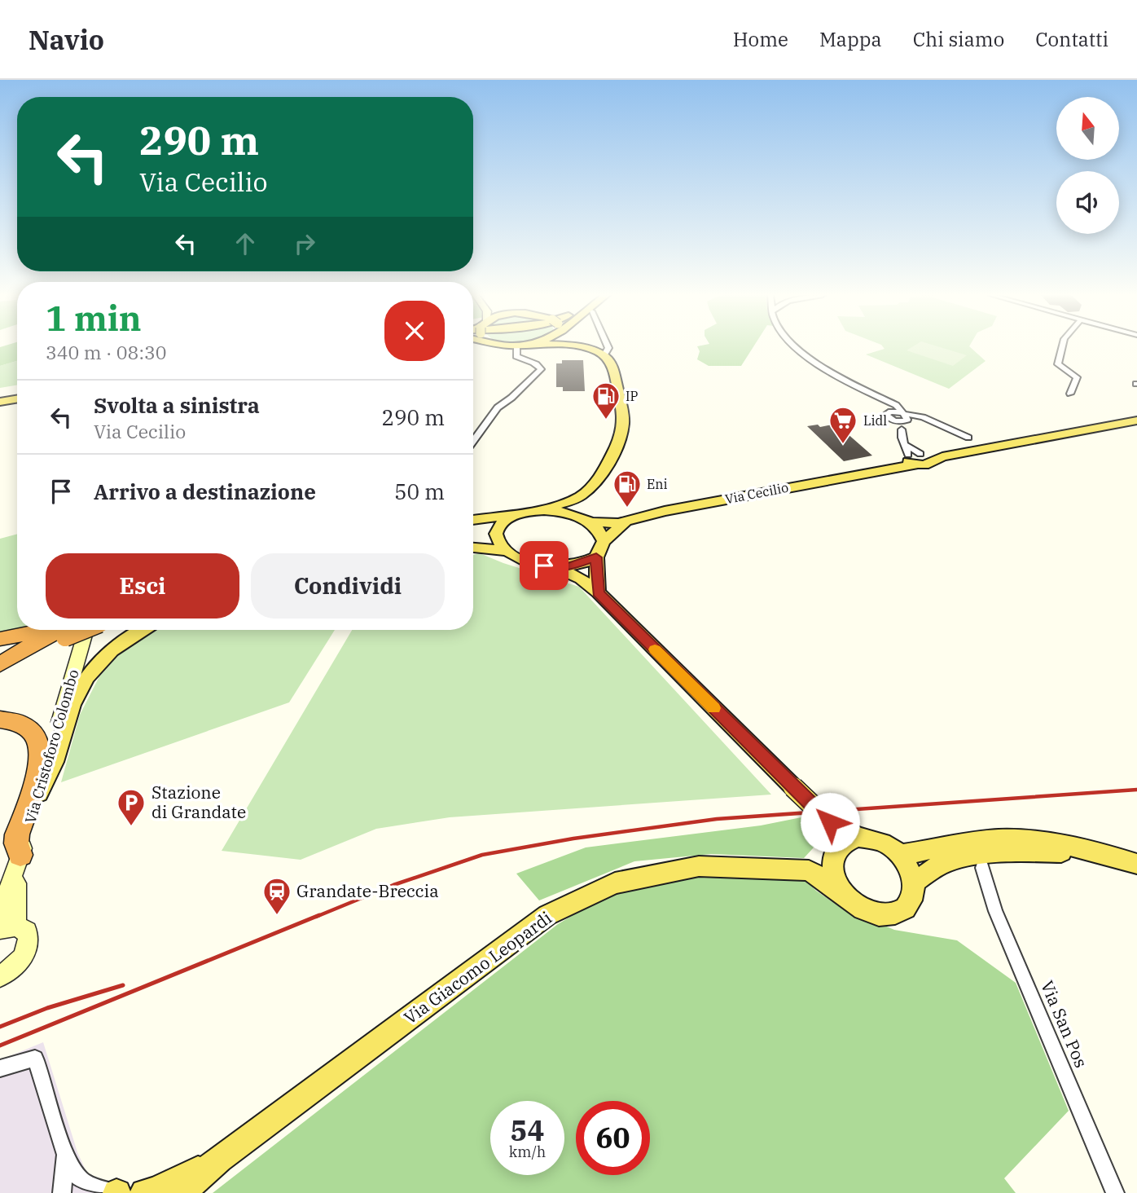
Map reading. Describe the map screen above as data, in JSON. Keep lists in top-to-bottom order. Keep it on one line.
{"streets":{"main road":["Via Cecilio","Via Giacomo Leopardi"],"street":["Via Cristoforo Colombo","Via San Pos"]},"places":{"fuel station":["IP","Eni"],"supermarket":["Lidl"],"parking":["Stazione di Grandate"],"station":["Grandate-Breccia"]},"north":"top","page":{"header":"Navio","nav":["Home","Mappa","Chi siamo","Contatti"],"turn":["290 m","Via Cecilio"],"heading":["1 min","340 m · 08:30"],"list":[{"name":"Svolta a sinistra","note":"Via Cecilio","value":"290 m"},{"name":"Arrivo a destinazione","value":"50 m"}],"buttons":["Esci","Condividi"],"speed":"54 km/h","limit":"60"}}
